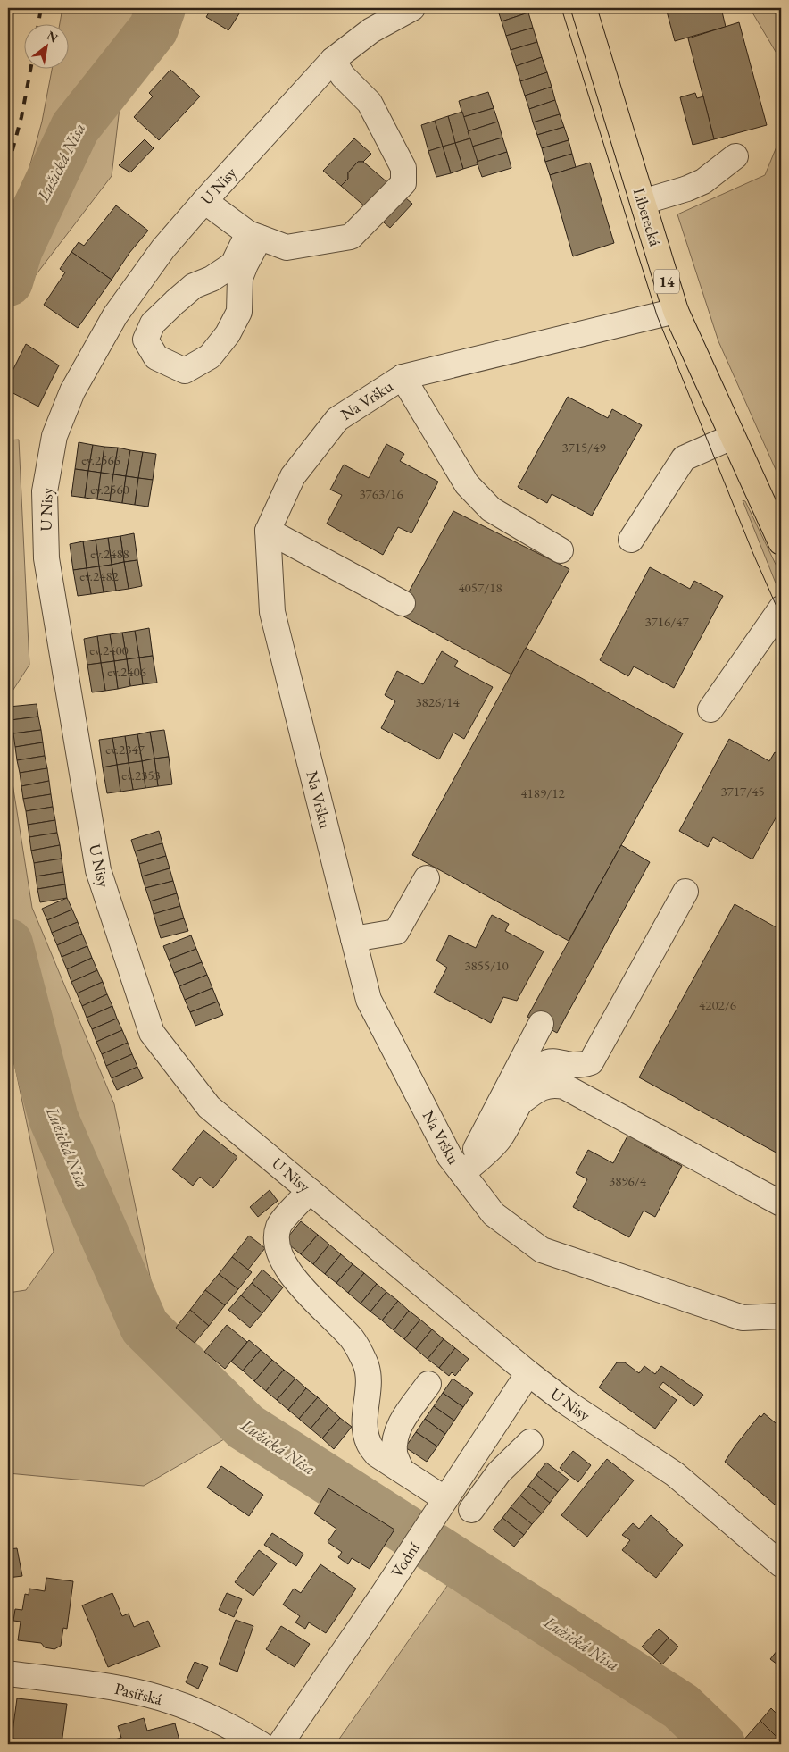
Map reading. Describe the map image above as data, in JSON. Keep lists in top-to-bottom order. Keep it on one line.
{"streets":{"main road":["Liberecká","14"],"street":["U Nisy","Na Vršku","Vodní","Pasířská"]},"crossings":[["U Nisy","Vodní"],["Liberecká","Na Vršku"]],"water":["Lužická Nisa"],"house_numbers":["3715/49","ev.2566","ev.2560","3763/16","ev.2488","ev.2482","4057/18","3716/47","ev.2400","ev.2406","3826/14","ev.2347","ev.2353","3717/45","4189/12","3855/10","4202/6","3896/4"],"north":"top right"}
